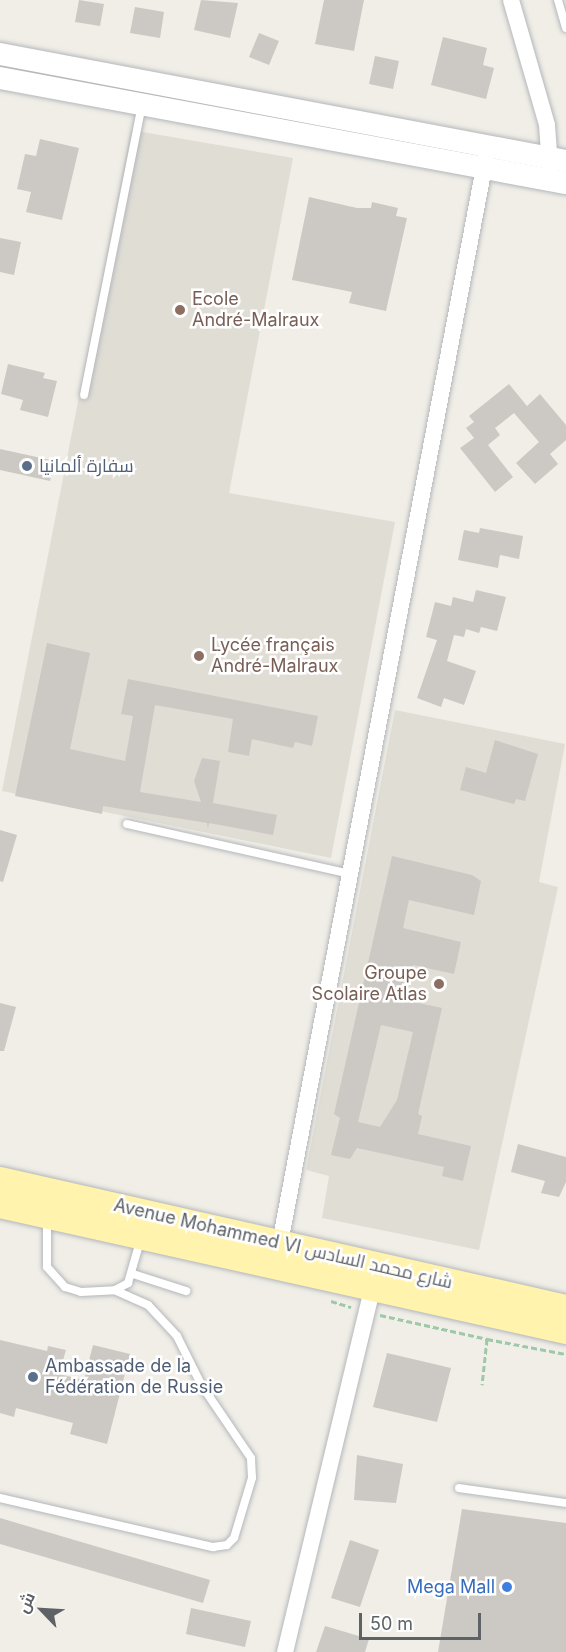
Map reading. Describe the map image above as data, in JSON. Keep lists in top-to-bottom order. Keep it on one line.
{"streets":{"main road":["Avenue Mohammed VI شارع محمد السادس"]},"places":["Ecole André-Malraux","سفارة ألمانيا","Lycée français André-Malraux","Groupe Scolaire Atlas","Ambassade de la Fédération de Russie","Mega Mall"],"scale_bar":"50 m","north":"top left"}
